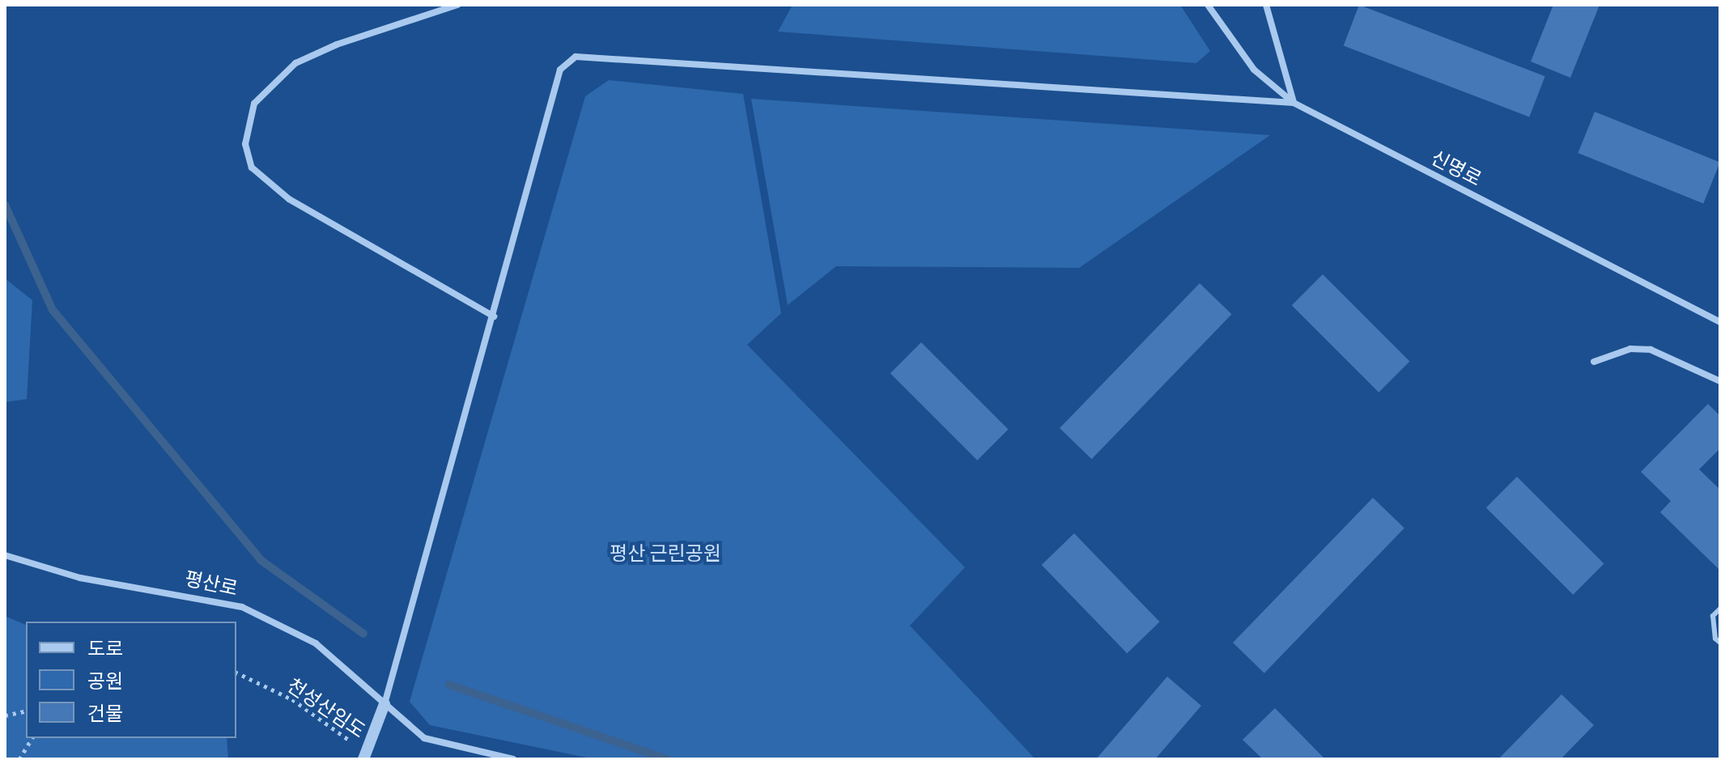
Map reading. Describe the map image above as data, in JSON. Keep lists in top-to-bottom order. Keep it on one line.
{"streets":{"street":["신명로","평산로"],"path":["천성산임도"]},"parks":["평산 근린공원"],"legend":["도로","공원","건물"]}
